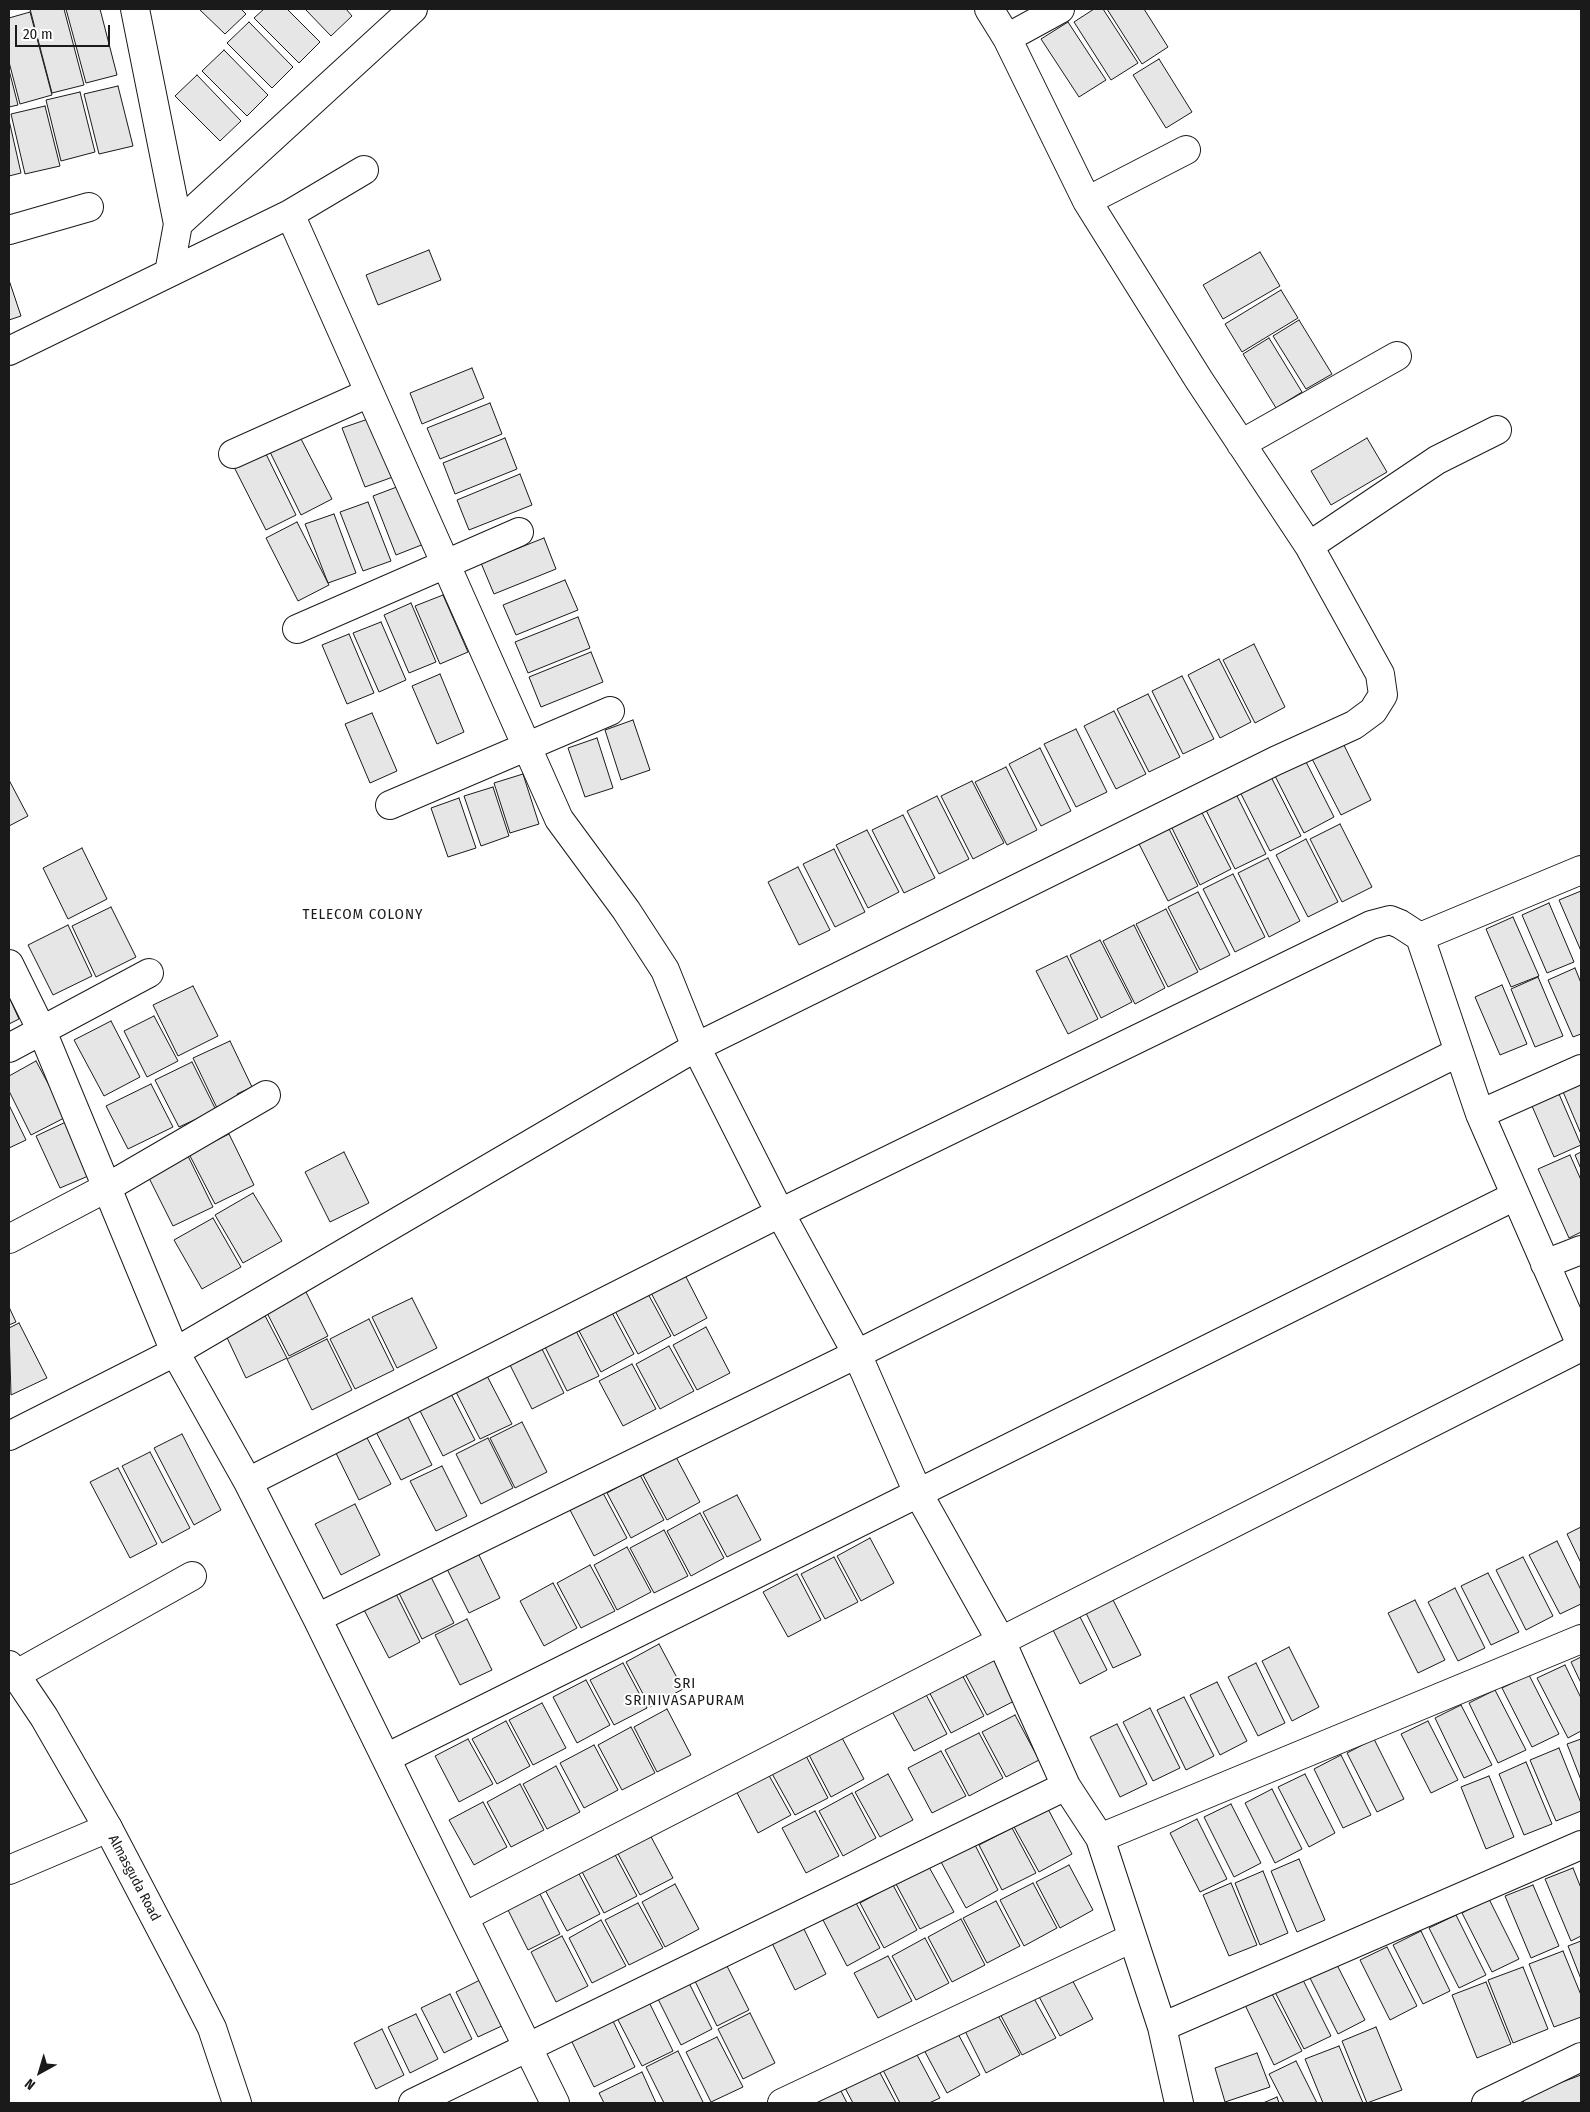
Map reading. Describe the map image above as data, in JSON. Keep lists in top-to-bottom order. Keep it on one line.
{"streets":{"street":["Almasguda Road"]},"districts":["TELECOM COLONY","SRI SRINIVASAPURAM"],"scale_bar":"20 m","north":"bottom left"}
